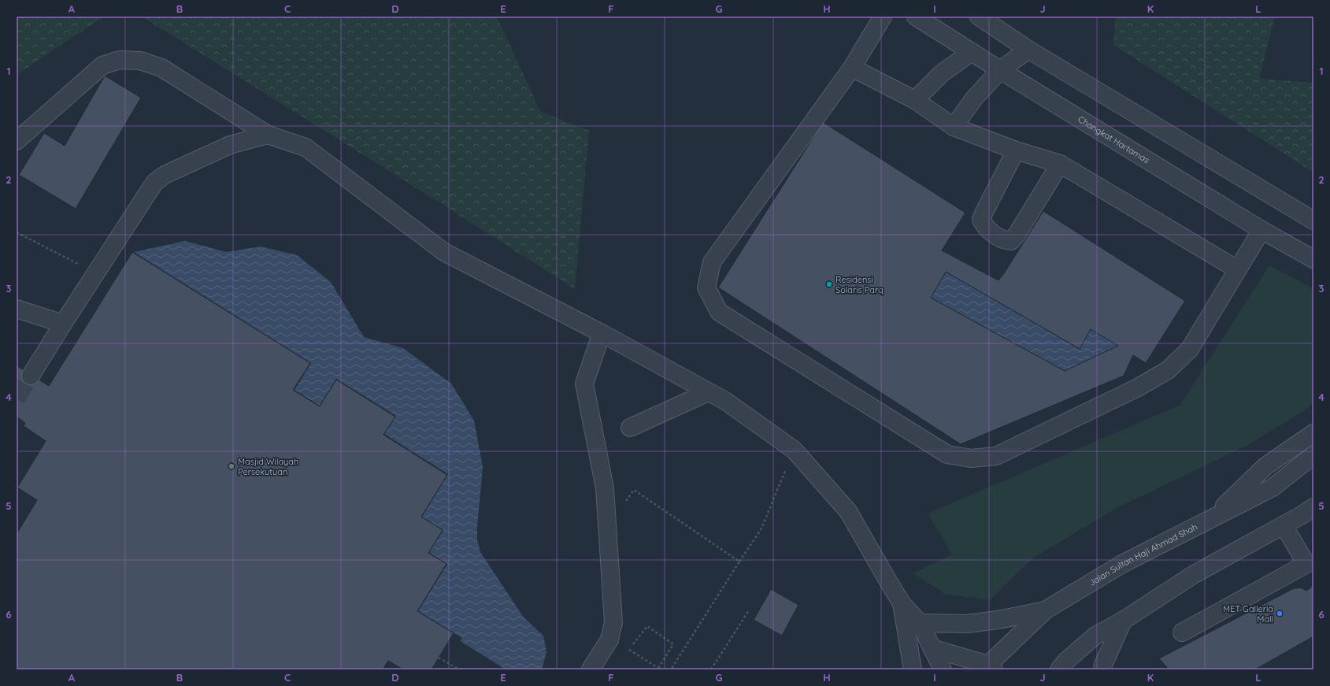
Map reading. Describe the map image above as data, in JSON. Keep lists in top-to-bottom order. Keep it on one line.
{"streets":{"street":["Changkat Hartamas","Jalan Sultan Haji Ahmad Shah"]},"places":["Residensi Solaris Parq","Masjid Wilayah Persekutuan","MET Galleria Mall"],"grid":{"columns":["A","B","C","D","E","F","G","H","I","J","K","L"],"rows":["1","2","3","4","5","6"]}}
